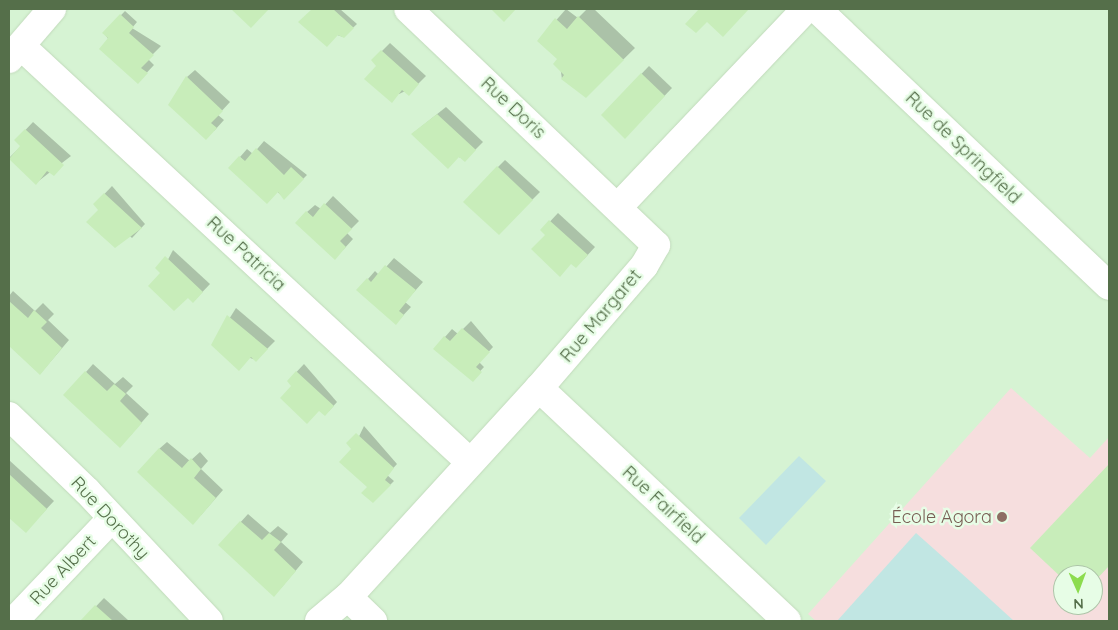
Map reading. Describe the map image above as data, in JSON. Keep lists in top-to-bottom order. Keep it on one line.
{"streets":{"street":["Rue Doris","Rue de Springfield","Rue Patricia","Rue Margaret","Rue Fairfield","Rue Dorothy","Rue Albert"]},"crossings":[["Rue Doris","Rue Margaret"],["Rue Patricia","Rue Margaret"],["Rue Margaret","Rue Fairfield"],["Rue Dorothy","Rue Albert"]],"places":["École Agora"],"north":"bottom"}
